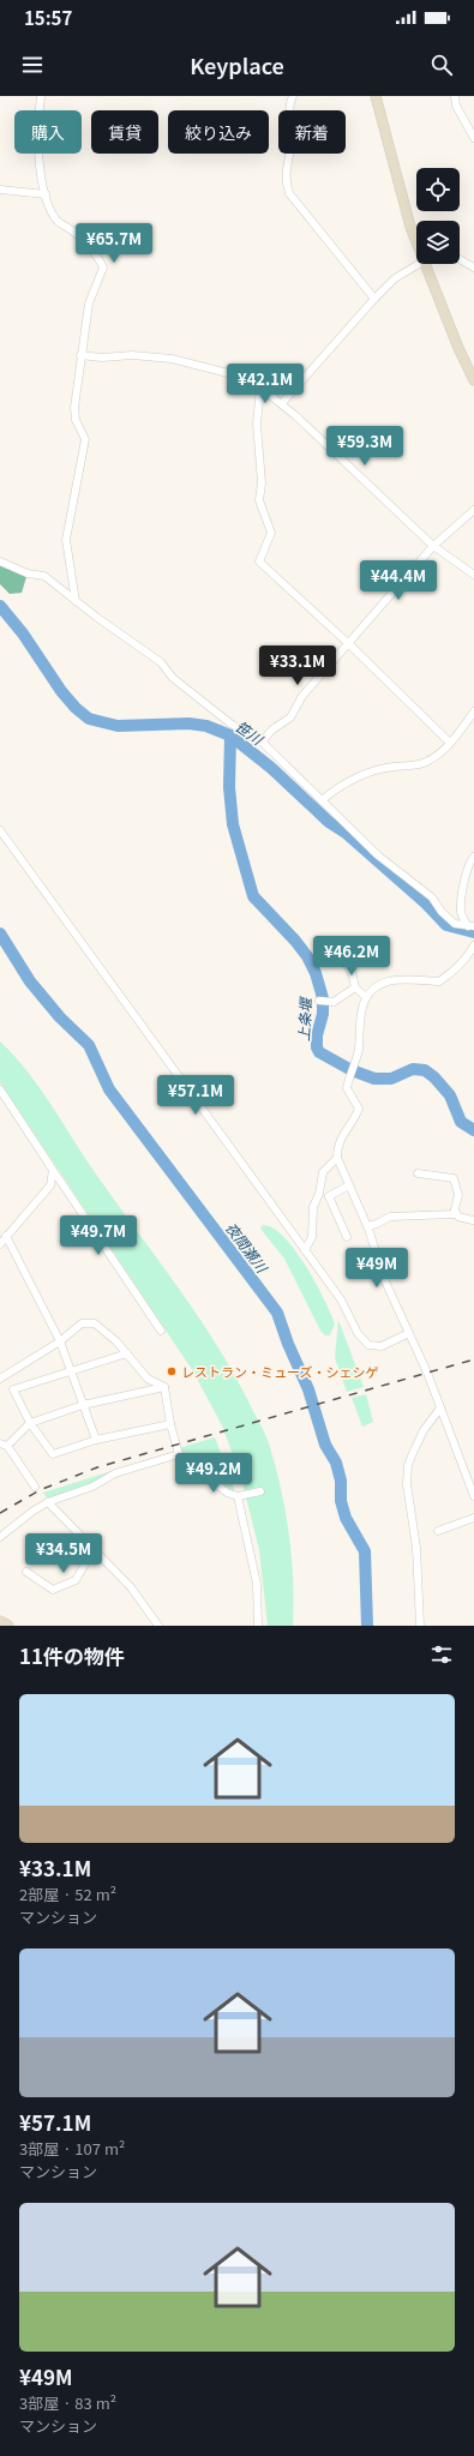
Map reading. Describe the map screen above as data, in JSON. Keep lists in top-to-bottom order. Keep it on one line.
{"water":["笹川","上条堰","夜間瀬川"],"places":["レストラン・ミューズ・シェシゲ"],"page":{"status":"15:57","header":"Keyplace","chip":["購入","賃貸","絞り込み","新着"],"price":["¥65.7M","¥42.1M","¥59.3M","¥44.4M","¥33.1M","¥46.2M","¥57.1M","¥49.7M","¥49M","¥49.2M","¥34.5M"],"heading":"11件の物件","list":[{"name":"¥33.1M","note":"2部屋 · 52 m² · マンション"},{"name":"¥57.1M","note":"3部屋 · 107 m² · マンション"},{"name":"¥49M","note":"3部屋 · 83 m² · マンション"}]}}
